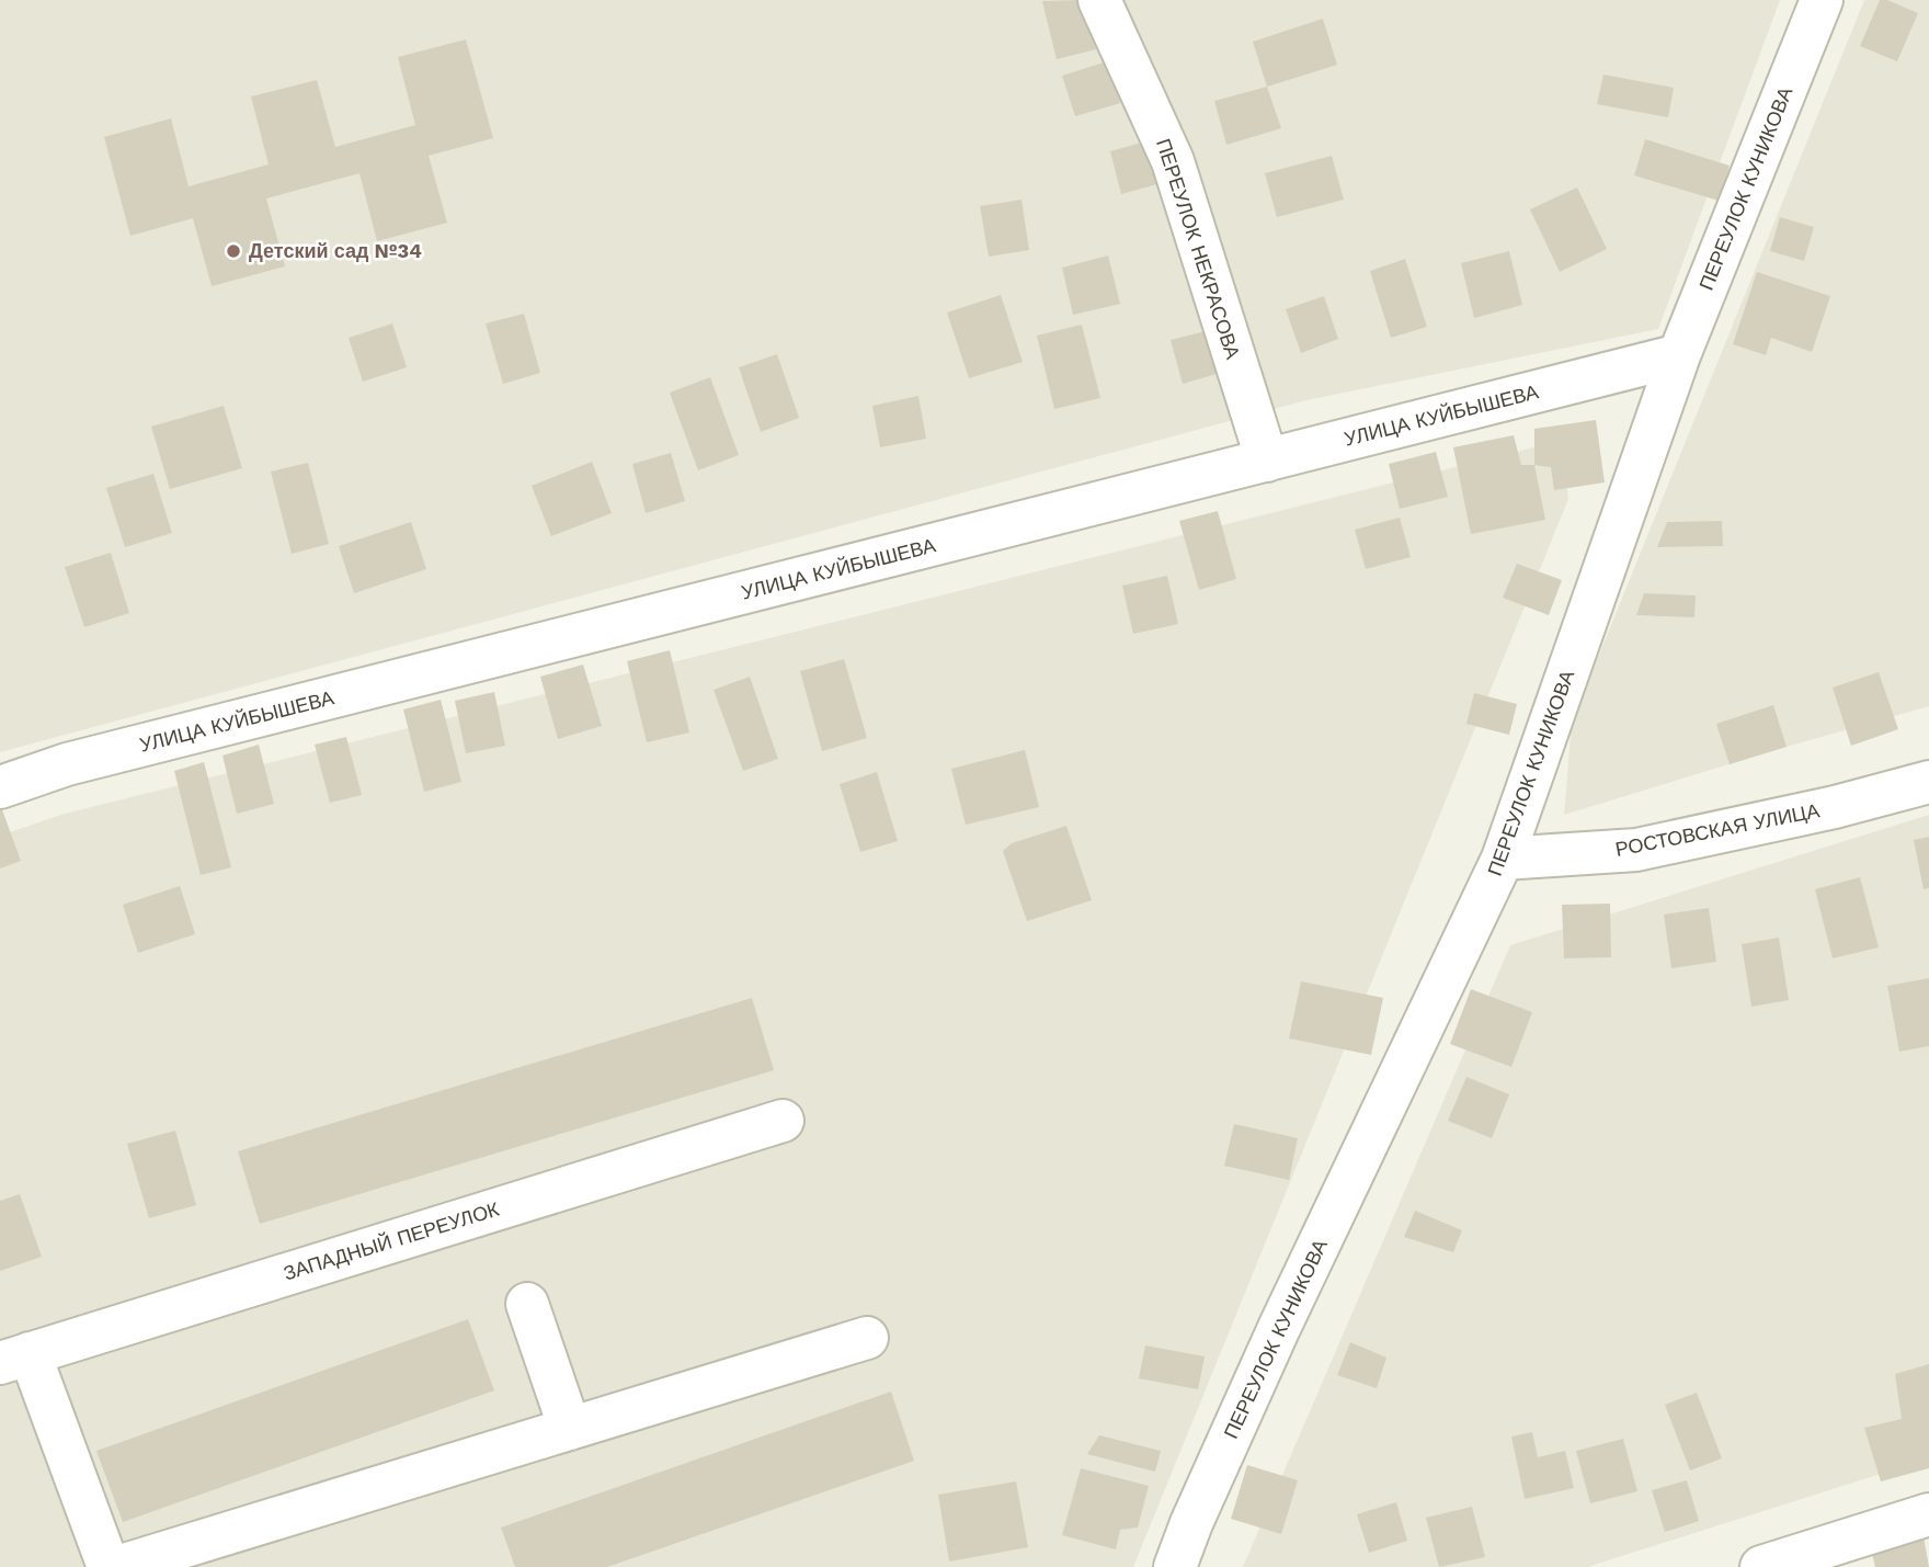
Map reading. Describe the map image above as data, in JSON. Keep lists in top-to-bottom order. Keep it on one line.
{"streets":{"street":["ПЕРЕУЛОК КУНИКОВА","ПЕРЕУЛОК НЕКРАСОВА","УЛИЦА КУЙБЫШЕВА","РОСТОВСКАЯ УЛИЦА","ЗАПАДНЫЙ ПЕРЕУЛОК"]},"crossings":[["ПЕРЕУЛОК КУНИКОВА","УЛИЦА КУЙБЫШЕВА"],["ПЕРЕУЛОК КУНИКОВА","РОСТОВСКАЯ УЛИЦА"],["ПЕРЕУЛОК НЕКРАСОВА","УЛИЦА КУЙБЫШЕВА"]],"places":["Детский сад №34"]}
